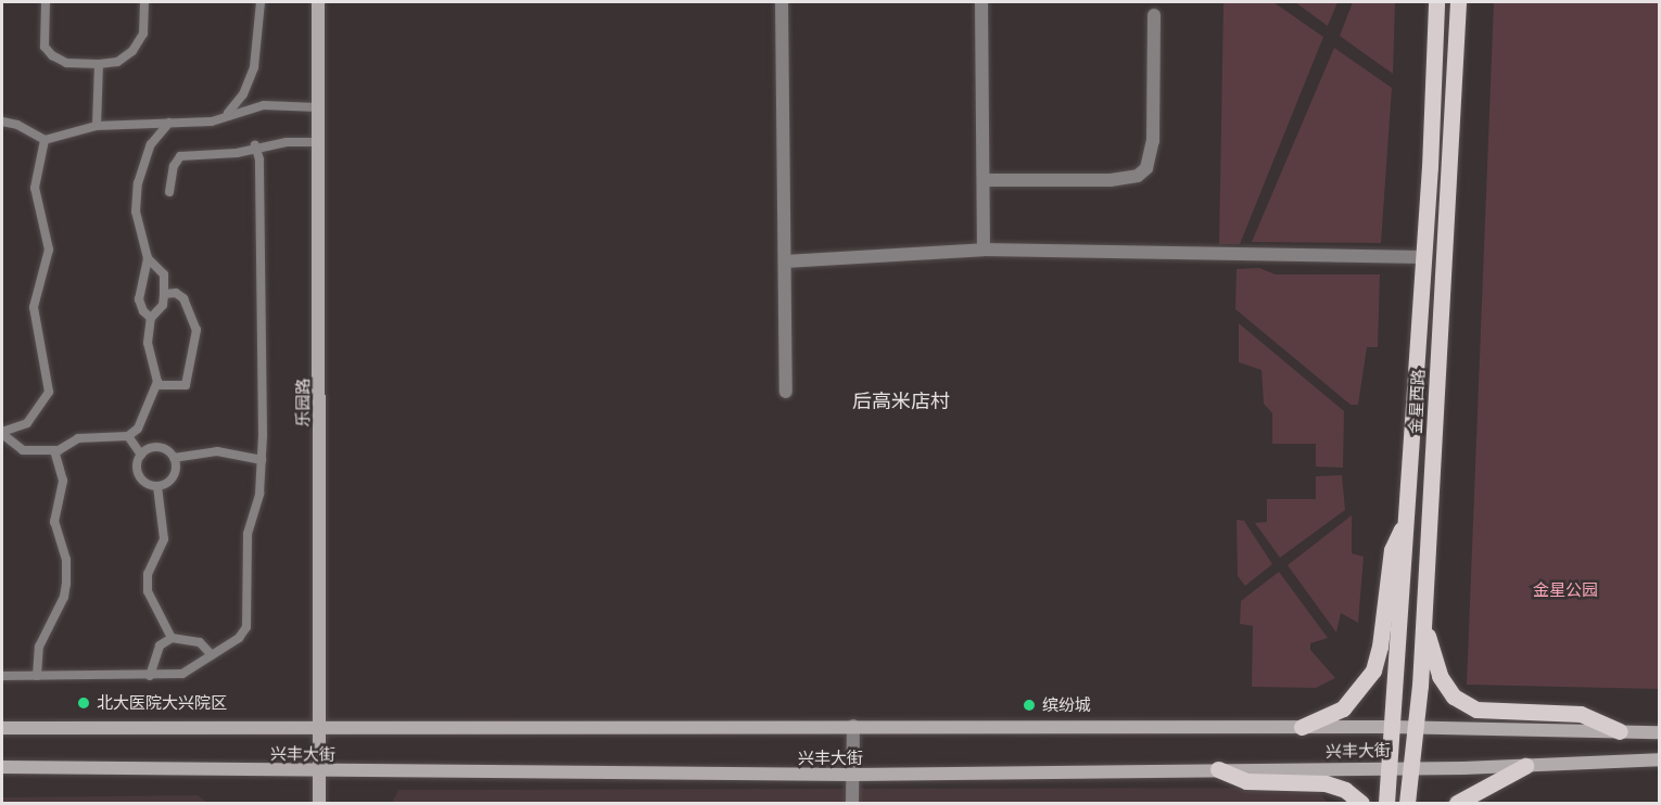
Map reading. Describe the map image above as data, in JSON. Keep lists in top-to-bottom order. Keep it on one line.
{"streets":{"main road":["金星西路","乐园路","兴丰大街"]},"crossings":[["金星西路","兴丰大街"],["乐园路","兴丰大街"]],"districts":["后高米店村"],"parks":["金星公园"],"places":["北大医院大兴院区","缤纷城"]}
